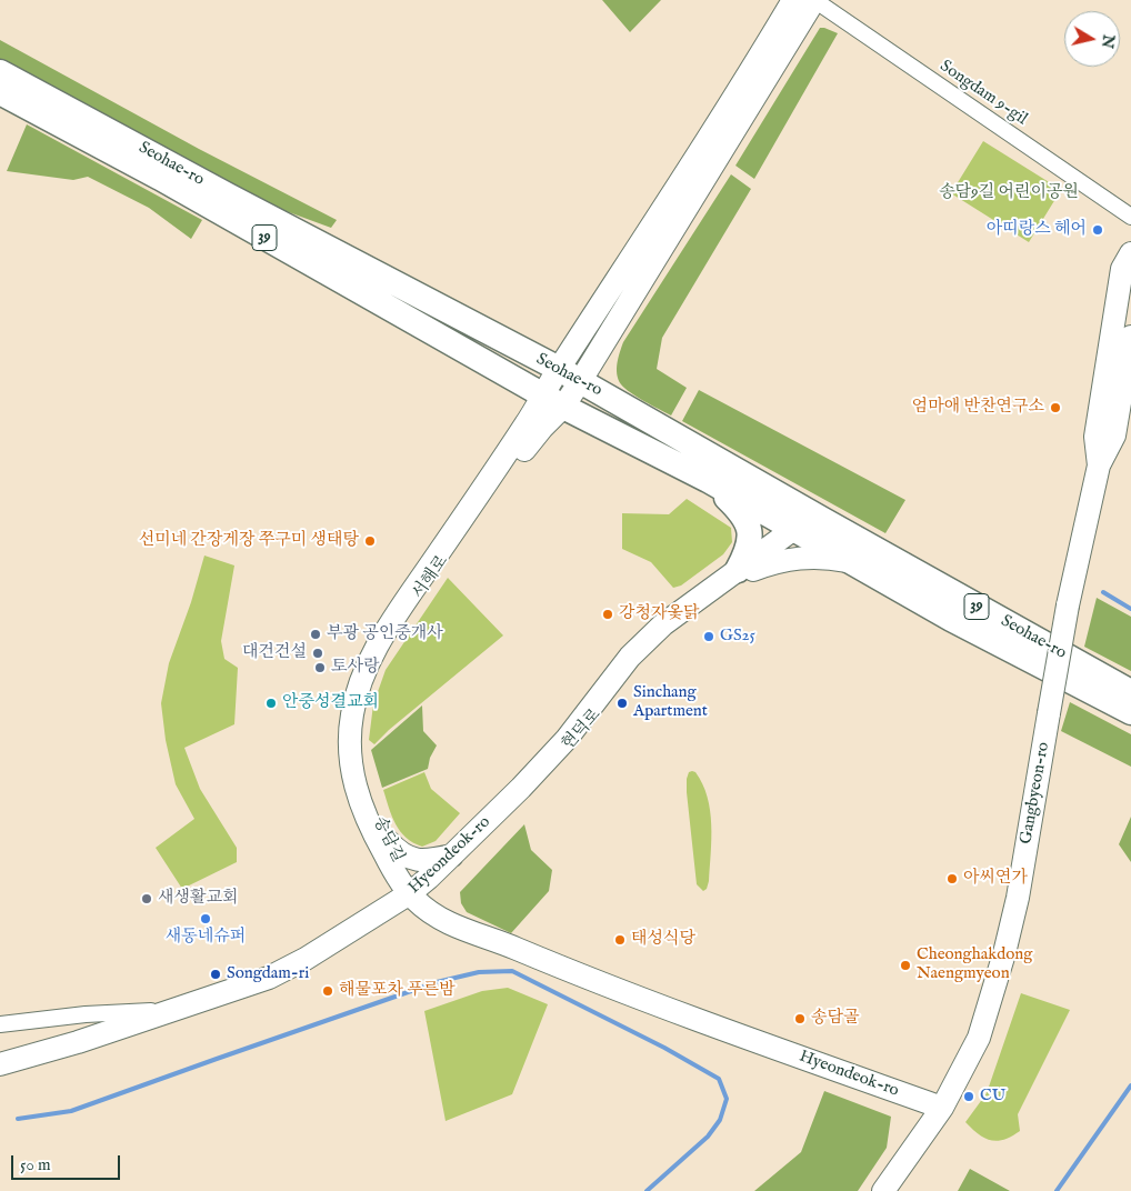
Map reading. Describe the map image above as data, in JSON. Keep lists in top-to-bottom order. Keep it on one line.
{"streets":{"main road":["Seohae-ro","39","서해로","현덕로","Gangbyeon-ro","송담길","Hyeondeok-ro"],"street":["Songdam 9-gil"]},"crossings":[["Seohae-ro","서해로"],["Seohae-ro","Hyeondeok-ro"],["서해로","송담길"],["현덕로","송담길"],["현덕로","Hyeondeok-ro"],["Gangbyeon-ro","Hyeondeok-ro"],["송담길","Hyeondeok-ro"]],"parks":["송담9길 어린이공원"],"places":["아띠랑스 헤어","엄마애 반찬연구소","선미네 간장게장 쭈구미 생태탕","강청자옻닭","부광 공인중개사","GS25","대건건설","토사랑","안중성결교회","Sinchang Apartment","아씨연가","새생활교회","새동네슈퍼","태성식당","Cheonghakdong Naengmyeon","Songdam-ri","해물포차 푸른밤","송담골","CU"],"scale_bar":"50 m","north":"right"}
